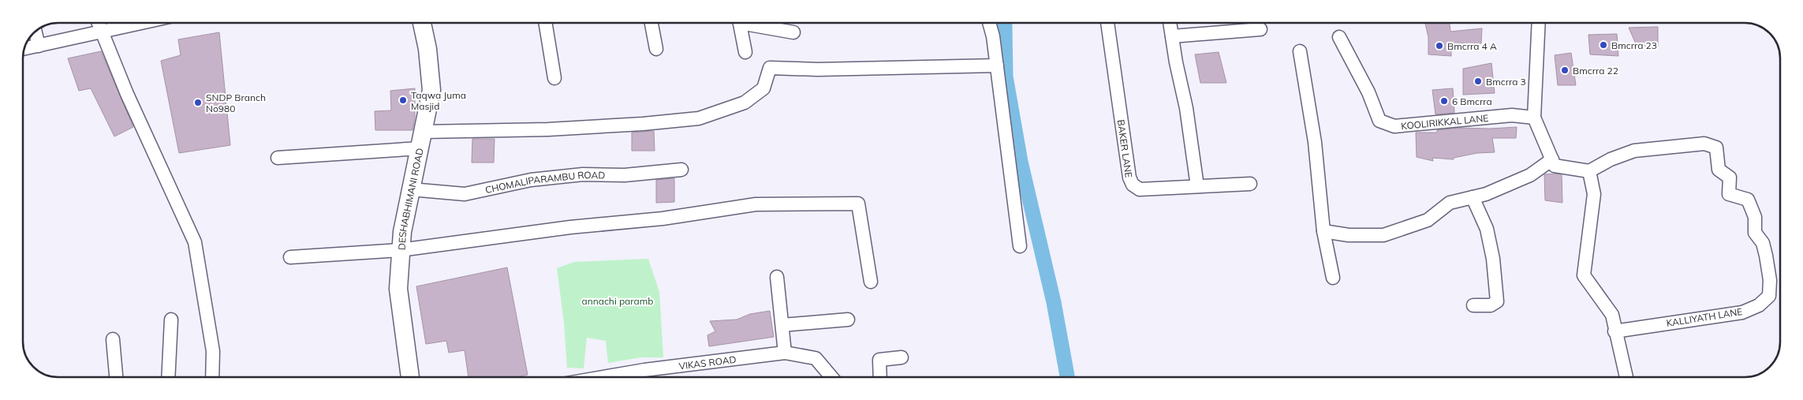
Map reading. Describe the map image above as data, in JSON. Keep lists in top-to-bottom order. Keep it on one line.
{"streets":{"street":["KOOLIRIKKAL LANE","BAKER LANE","CHOMALIPARAMBU ROAD","DESHABHIMANI ROAD","KALLIYATH LANE","VIKAS ROAD"]},"crossings":[["CHOMALIPARAMBU ROAD","DESHABHIMANI ROAD"]],"parks":["annachi paramb"],"places":["Bmcrra 23","Bmcrra 4 A","Bmcrra 22","Bmcrra 3","Taqwa Juma Masjid","6 Bmcrra","SNDP Branch No980"]}
